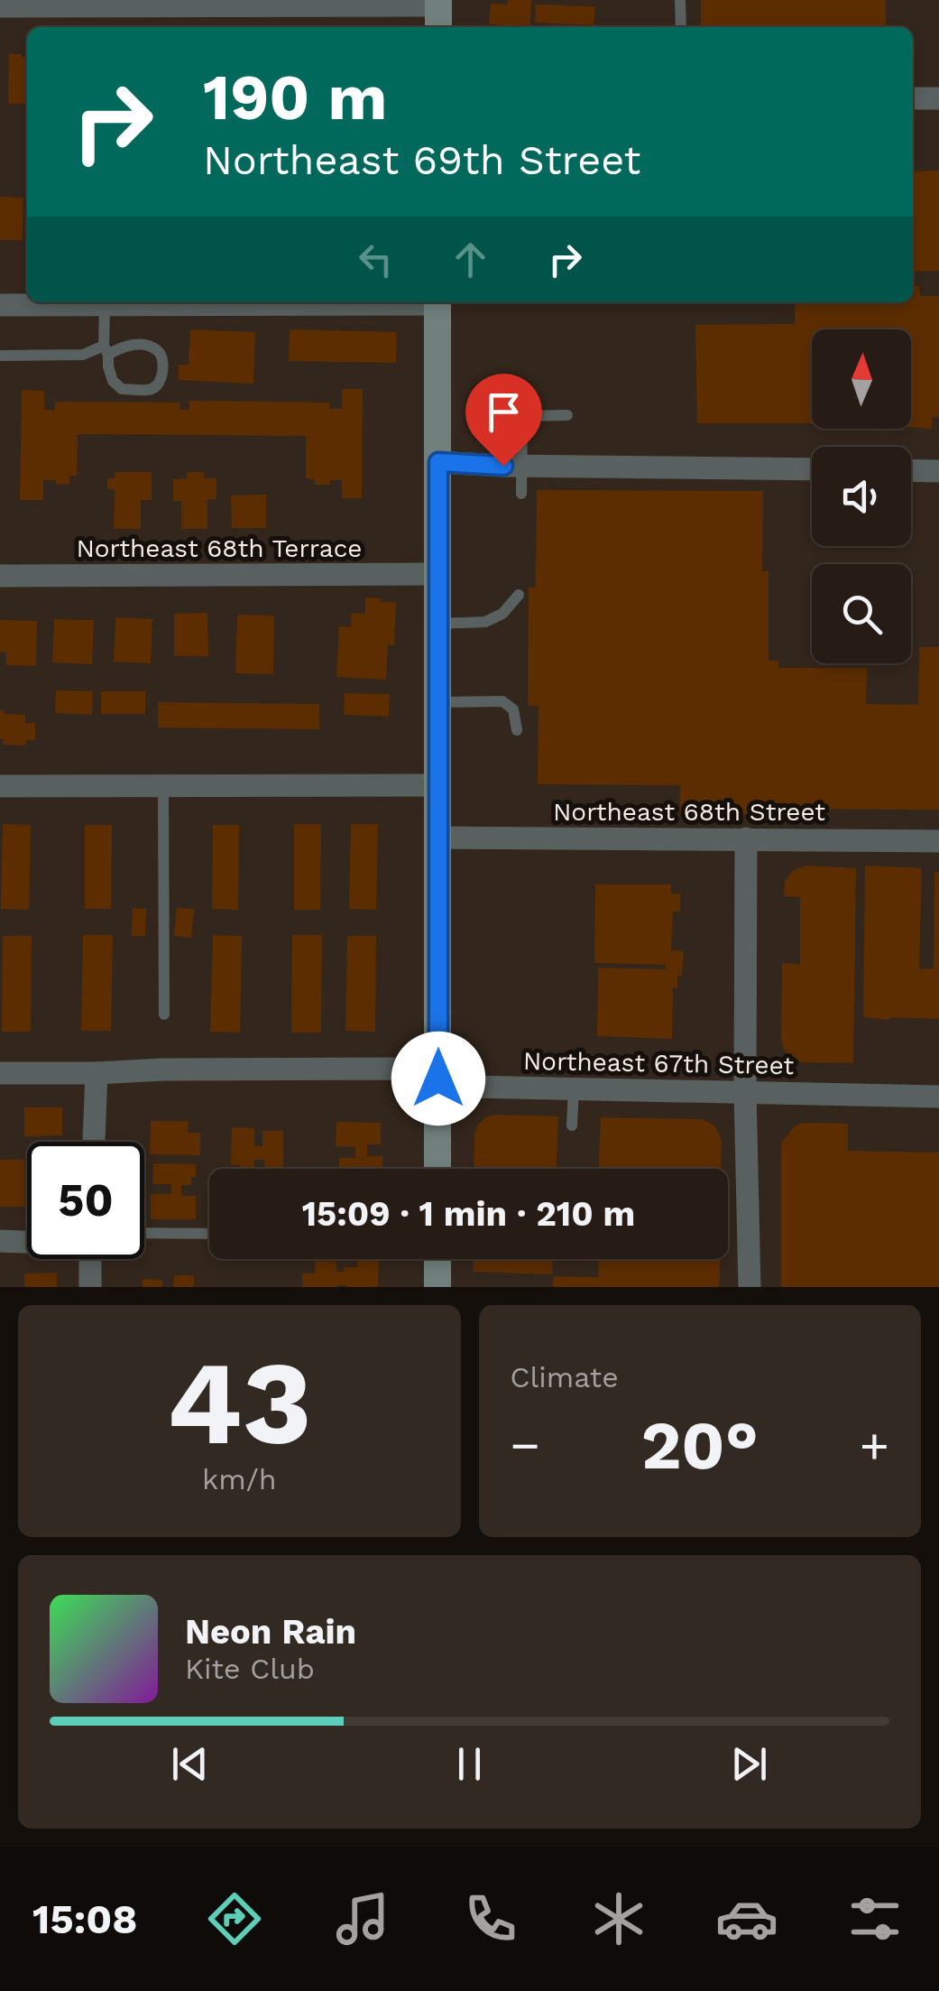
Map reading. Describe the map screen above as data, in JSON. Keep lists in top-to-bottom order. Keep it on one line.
{"streets":{"street":["Northeast 68th Terrace","Northeast 68th Street","Northeast 67th Street"]},"north":"top","page":{"turn":["190 m","Northeast 69th Street"],"limit":"50","trip":"15:09 · 1 min · 210 m","tile":[["43","km/h"],"Climate"],"heat":["−","20°","+"],"song":["Neon Rain","Kite Club"],"tabs":"15:08"}}
